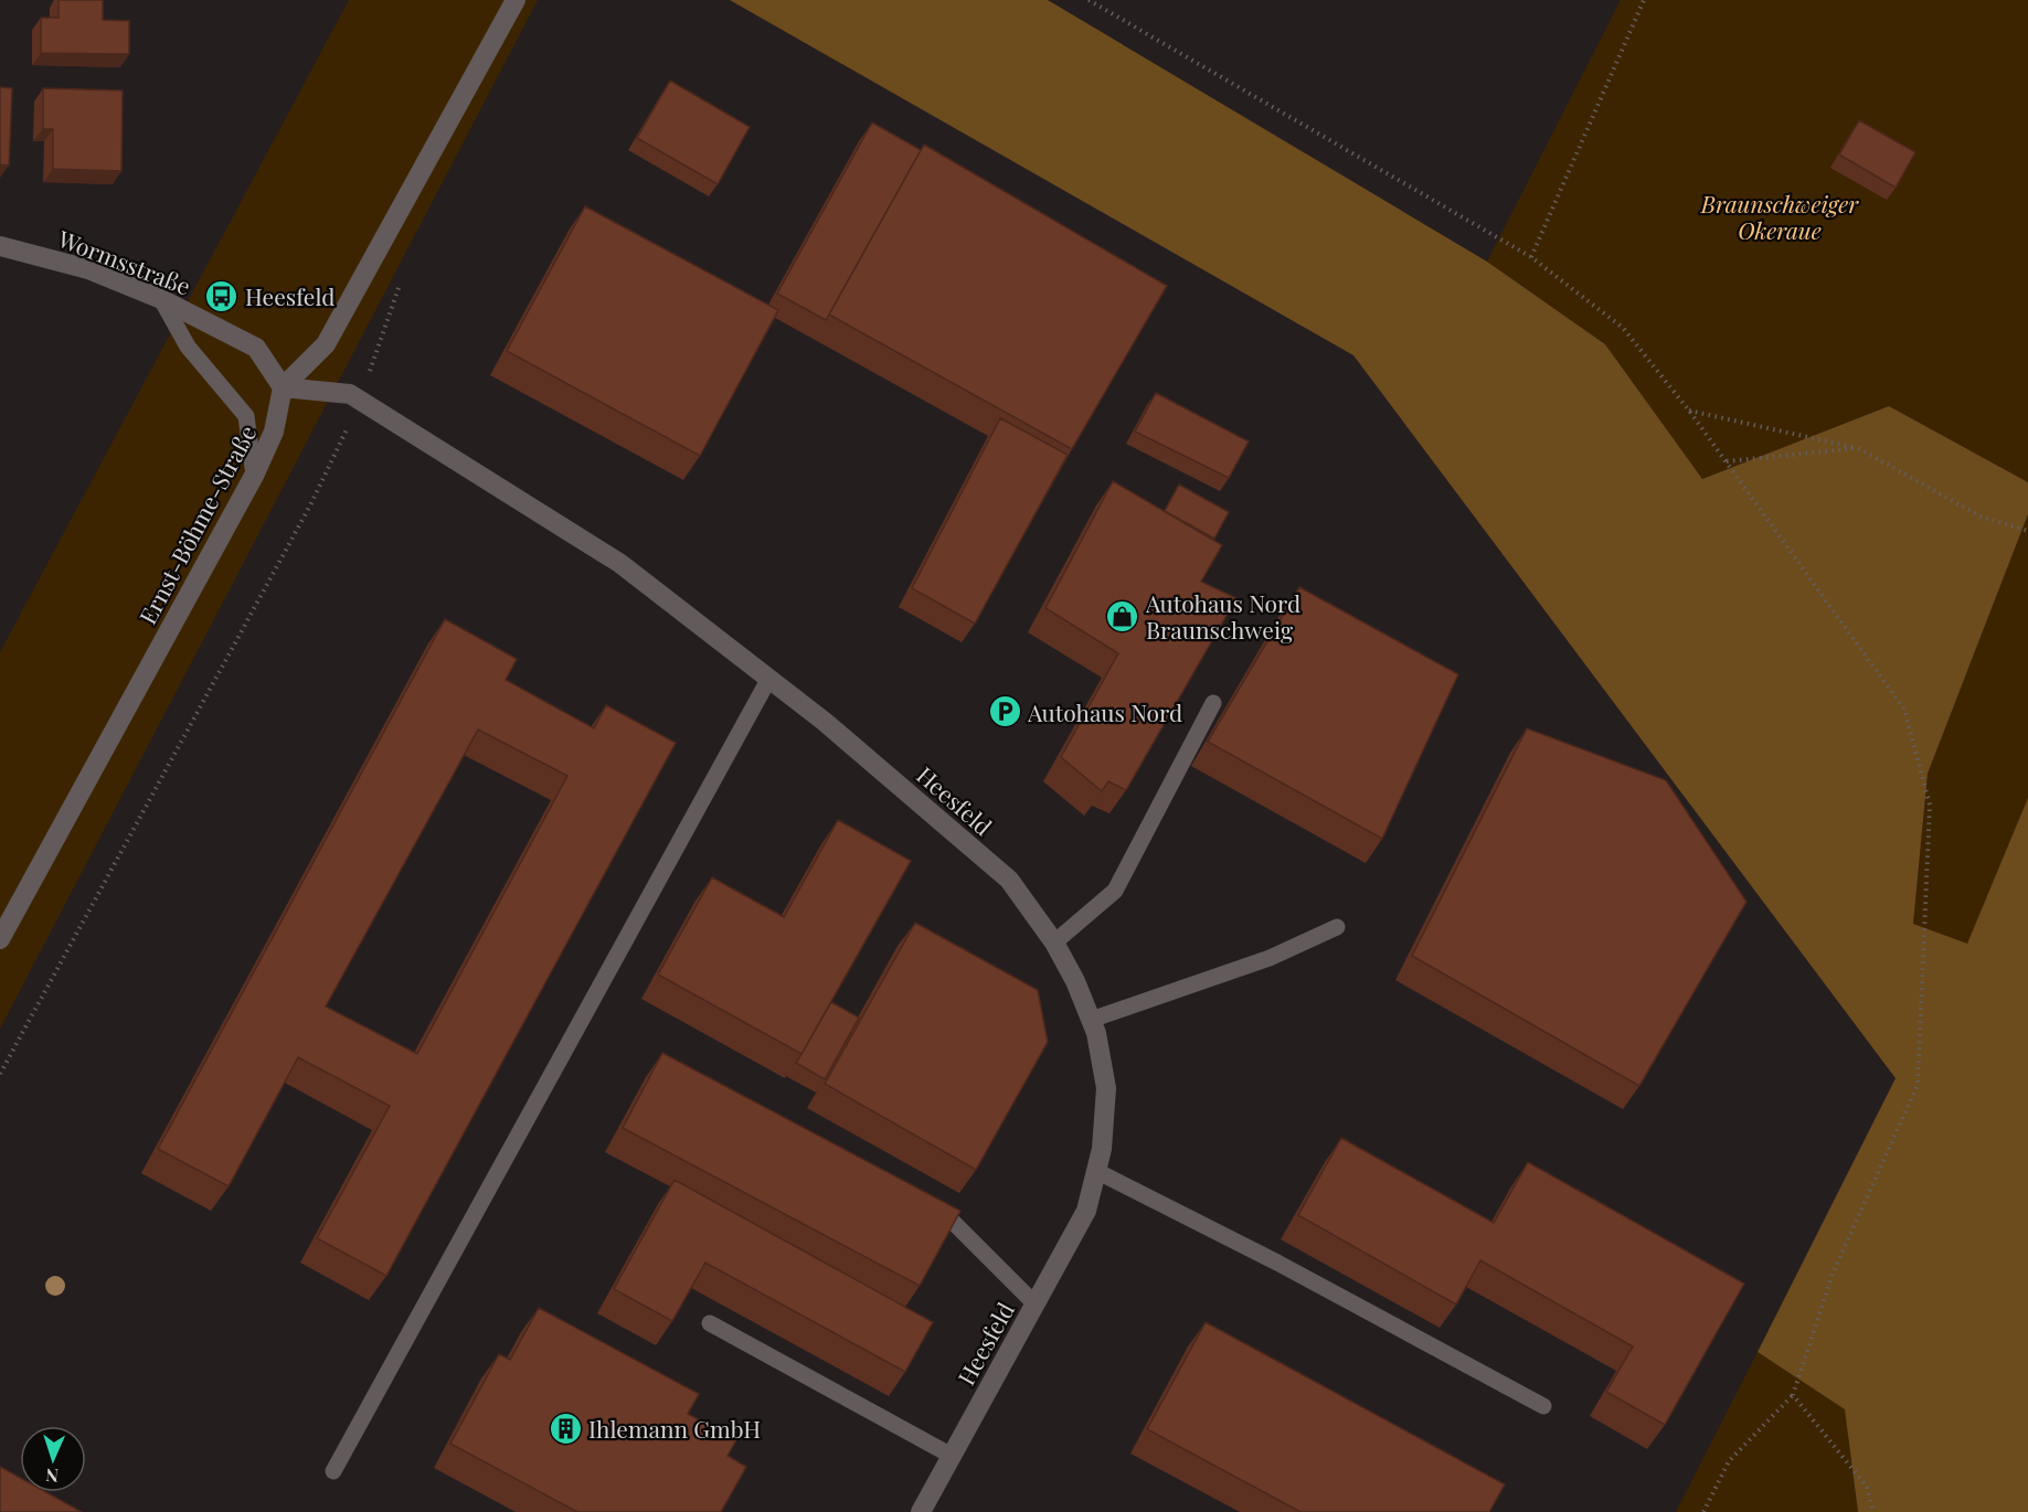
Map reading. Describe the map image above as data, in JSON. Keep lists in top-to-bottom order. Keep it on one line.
{"streets":{"street":["Wormsstraße","Ernst-Böhme-Straße","Heesfeld"]},"crossings":[["Wormsstraße","Ernst-Böhme-Straße"],["Wormsstraße","Heesfeld"],["Ernst-Böhme-Straße","Heesfeld"]],"parks":["Braunschweiger Okeraue"],"places":{"bus stop":["Heesfeld"],"shop":["Autohaus Nord Braunschweig"],"parking":["Autohaus Nord"],"building":["Ihlemann GmbH"]},"north":"bottom"}
